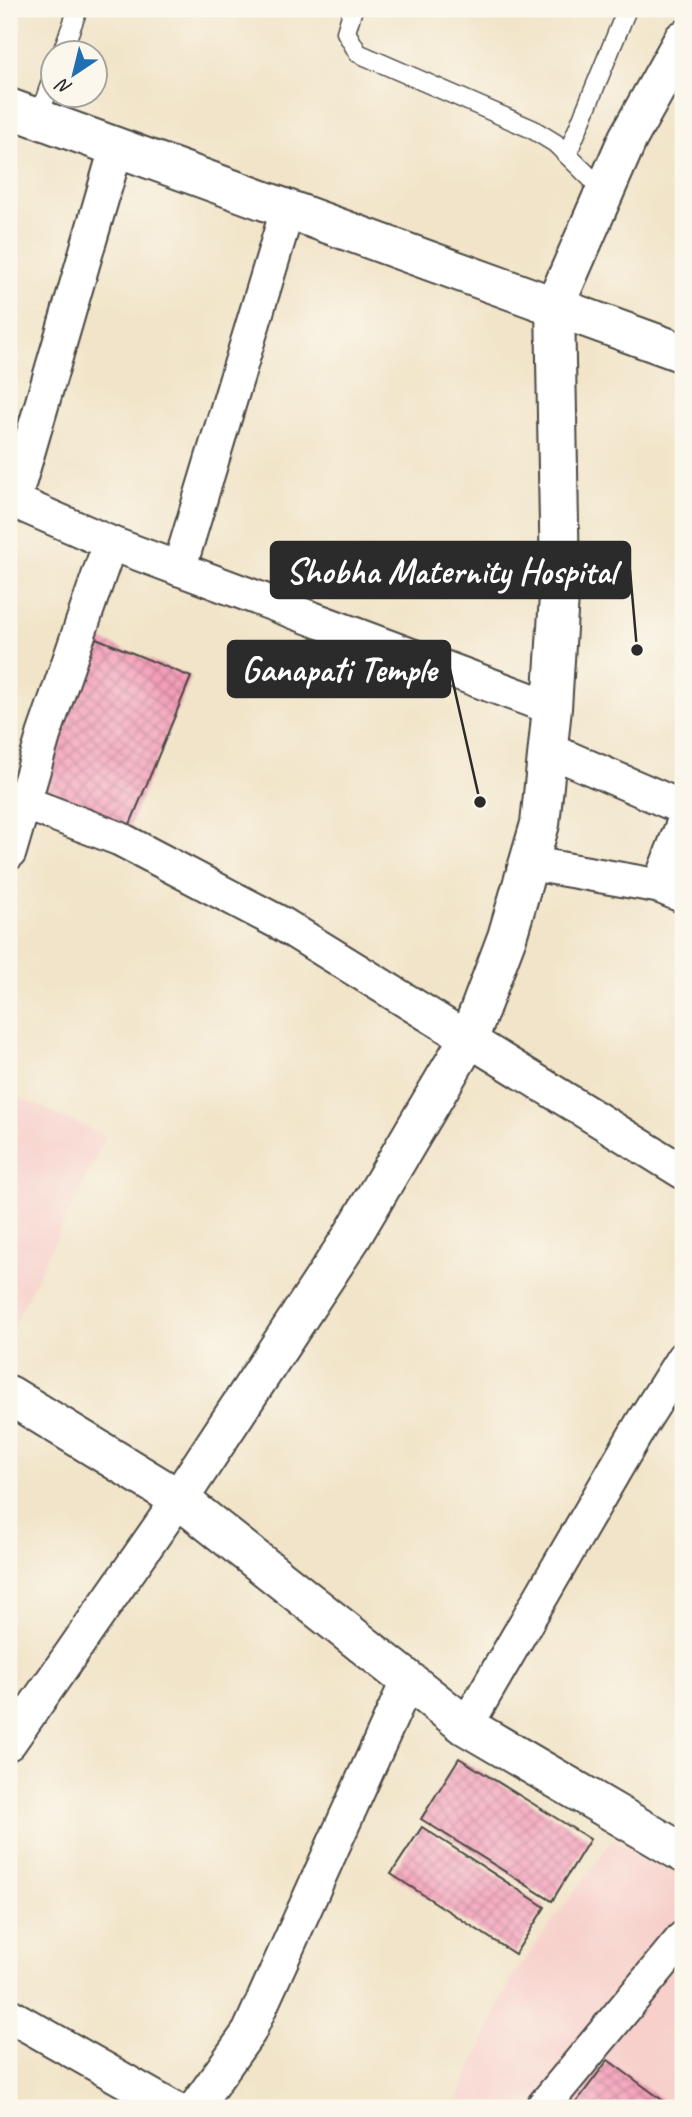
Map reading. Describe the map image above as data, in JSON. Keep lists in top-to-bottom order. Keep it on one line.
{"places":["Shobha Maternity Hospital","Ganapati Temple"],"north":"bottom left"}
